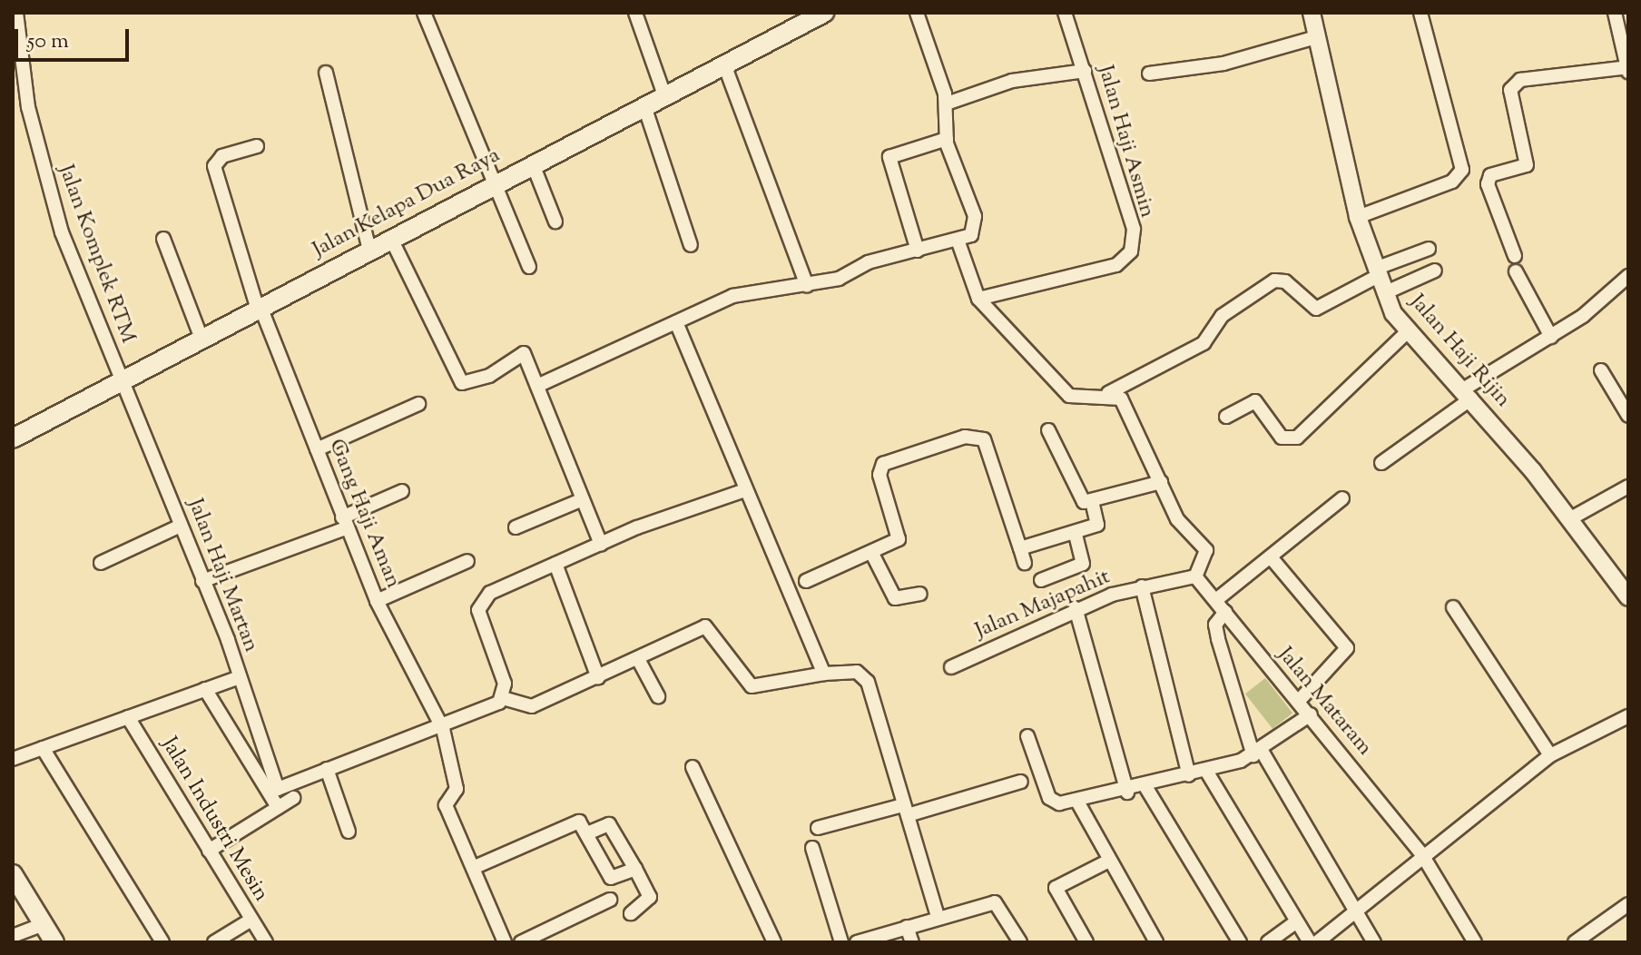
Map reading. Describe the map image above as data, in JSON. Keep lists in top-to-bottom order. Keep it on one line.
{"streets":{"main road":["Jalan Kelapa Dua Raya"],"street":["Jalan Haji Asmin","Jalan Komplek RTM","Jalan Haji Rijin","Gang Haji Aman","Jalan Haji Martan","Jalan Majapahit","Jalan Mataram","Jalan Industri Mesin"]},"crossings":[["Jalan Kelapa Dua Raya","Jalan Komplek RTM"],["Jalan Kelapa Dua Raya","Gang Haji Aman"],["Jalan Kelapa Dua Raya","Jalan Haji Martan"],["Jalan Komplek RTM","Jalan Haji Martan"],["Jalan Majapahit","Jalan Mataram"]],"scale_bar":"50 m"}
